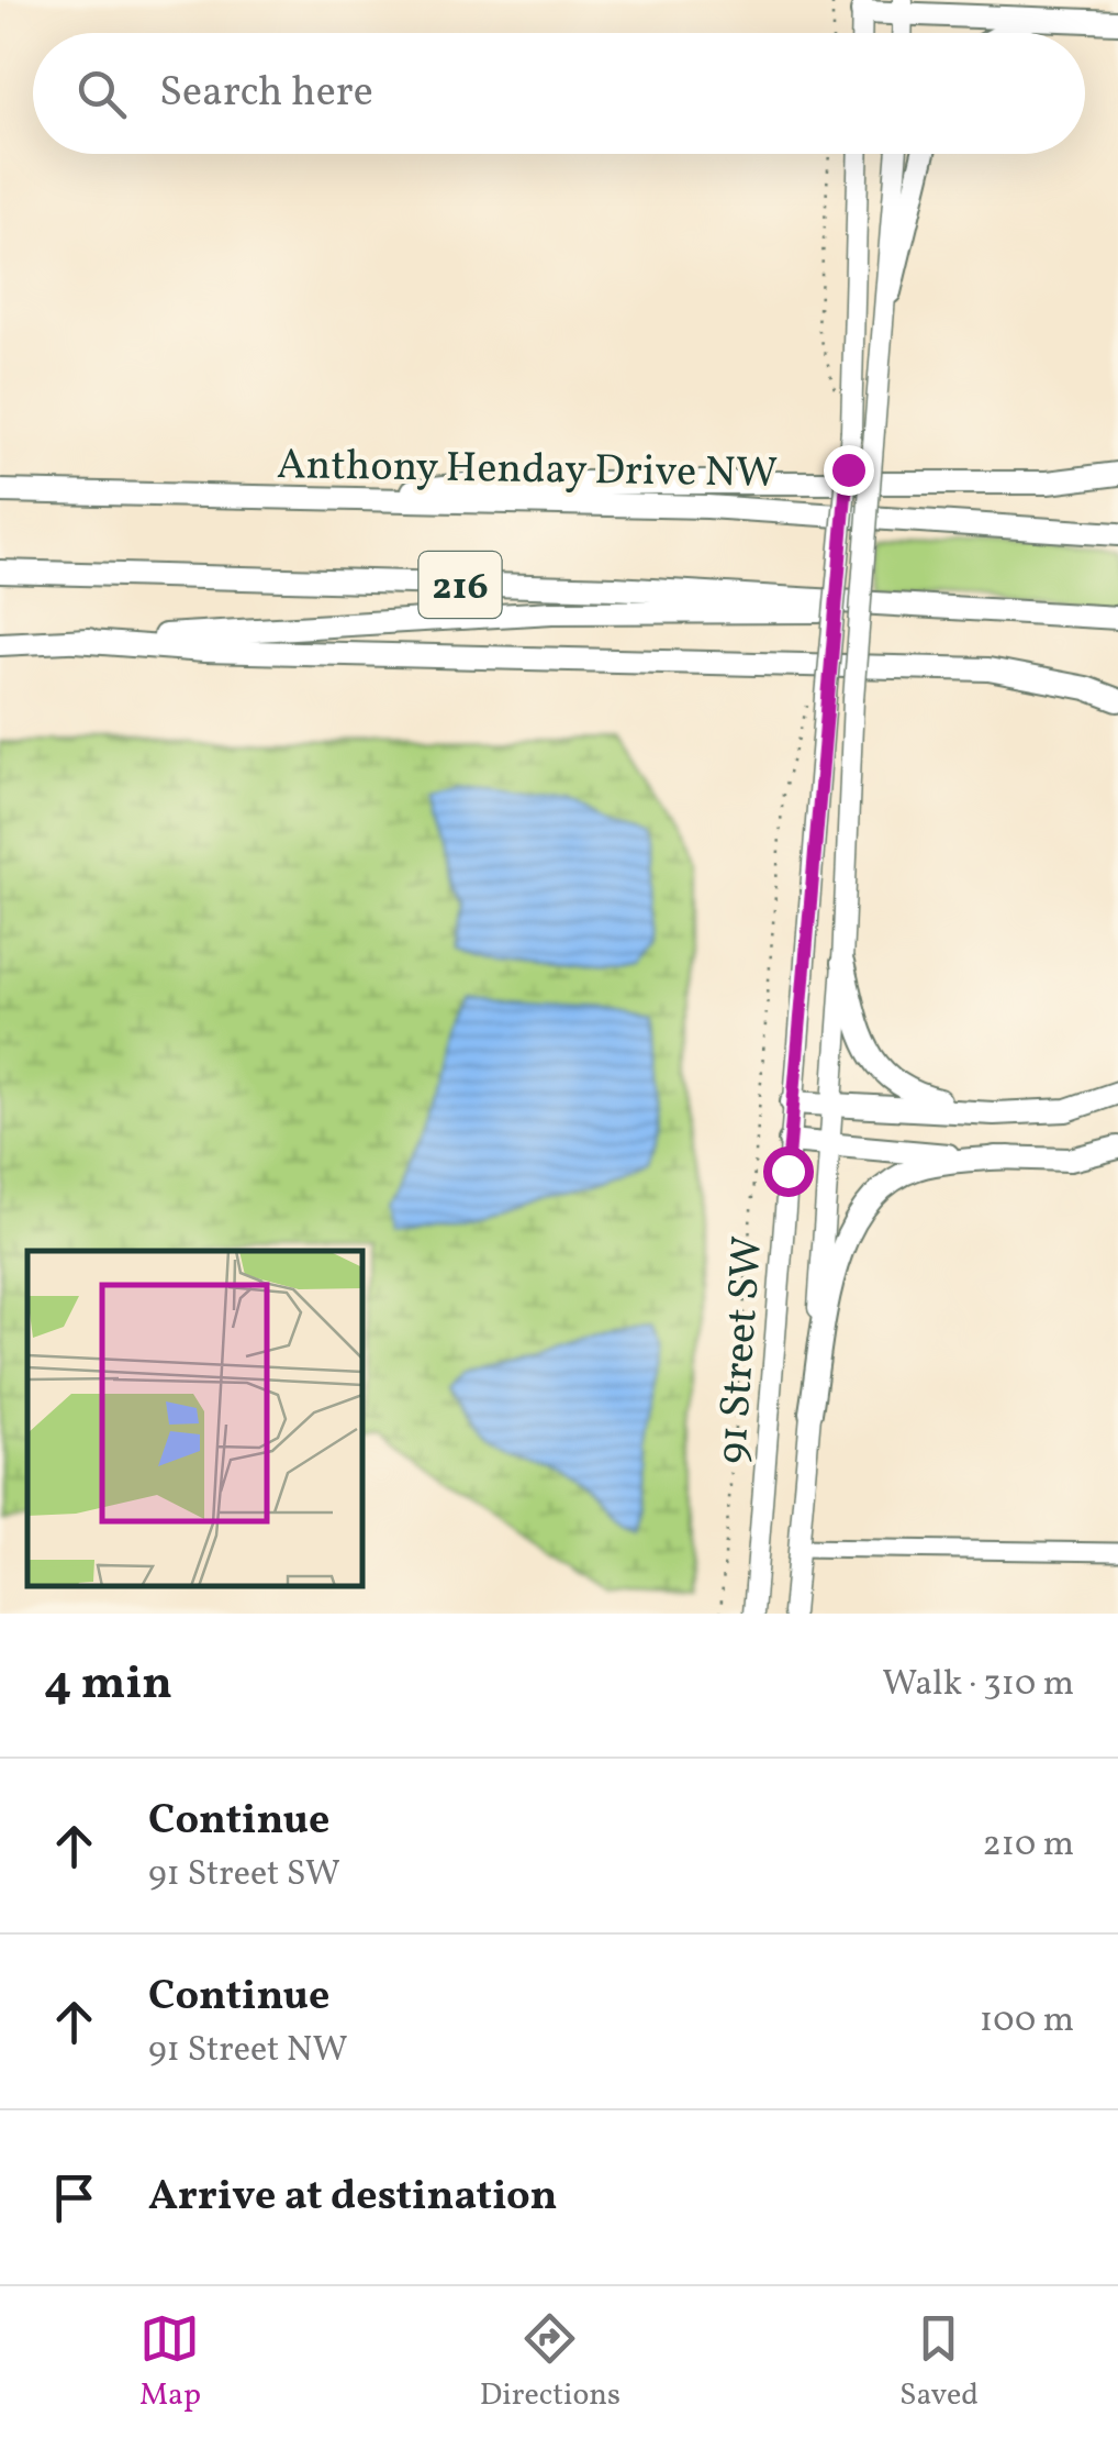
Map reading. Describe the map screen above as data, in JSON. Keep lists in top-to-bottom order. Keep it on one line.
{"streets":{"highway":["Anthony Henday Drive NW","216"],"main road":["91 Street SW"]},"page":{"search":"Search here","heading":["4 min","Walk · 310 m"],"list":[["Continue","91 Street SW","210 m"],["Continue","91 Street NW","100 m"],"Arrive at destination"],"nav":["Map","Directions","Saved"]}}
